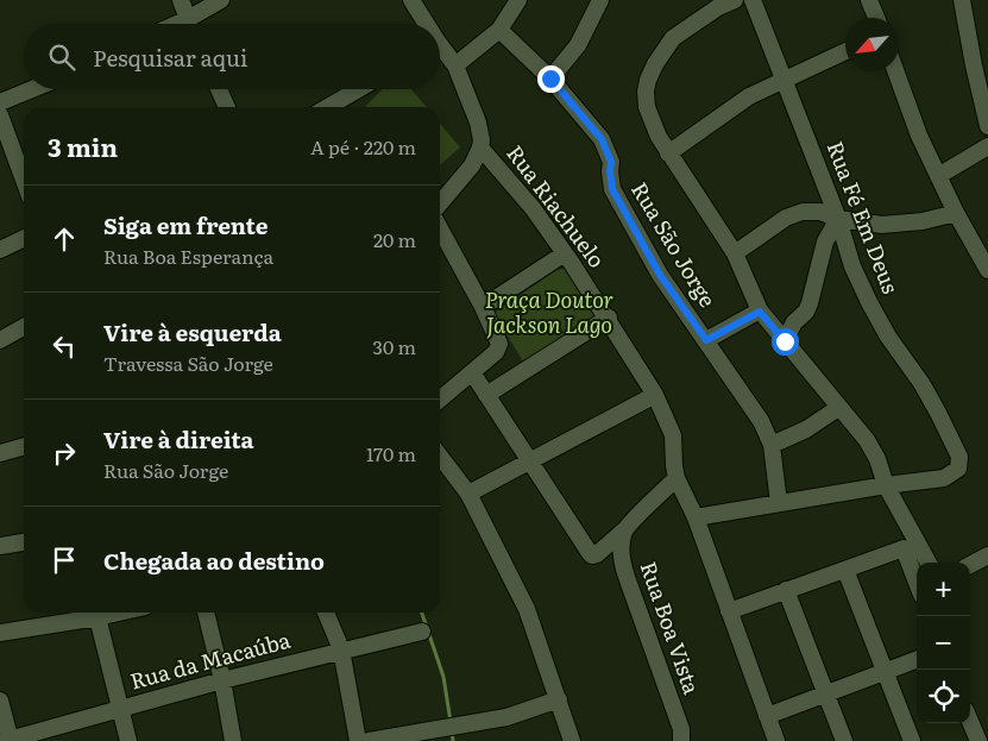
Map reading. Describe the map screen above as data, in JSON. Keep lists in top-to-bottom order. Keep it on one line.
{"streets":{"street":["Rua Riachuelo","Rua Fé Em Deus","Rua São Jorge","Rua Boa Vista","Rua da Macaúba"]},"parks":["Praça Doutor Jackson Lago"],"north":"bottom left","page":{"search":"Pesquisar aqui","heading":["3 min","A pé · 220 m"],"list":[["Siga em frente","Rua Boa Esperança","20 m"],["Vire à esquerda","Travessa São Jorge","30 m"],["Vire à direita","Rua São Jorge","170 m"],"Chegada ao destino"],"map_buttons":["+","−"]}}
